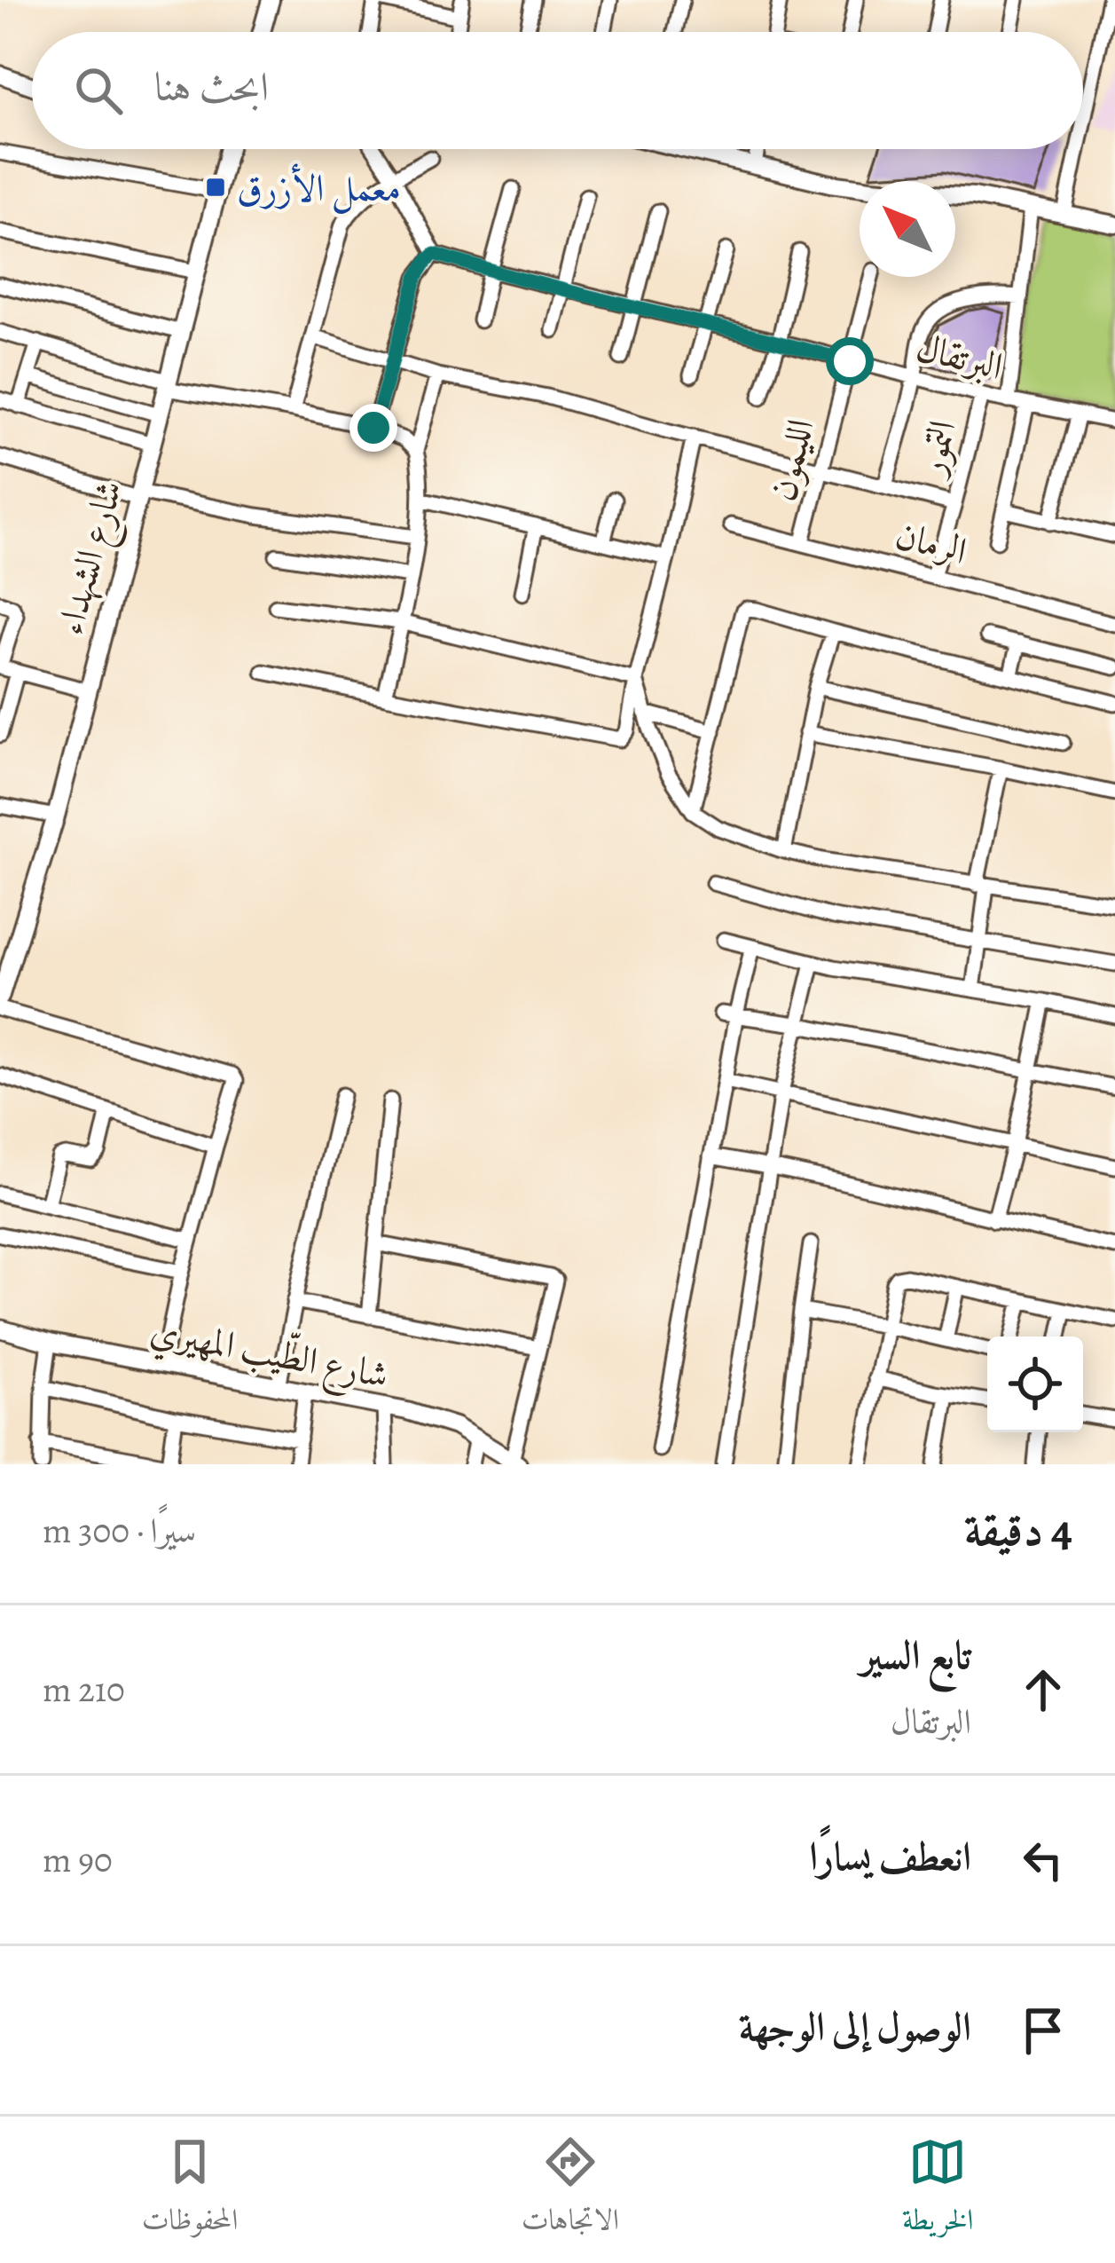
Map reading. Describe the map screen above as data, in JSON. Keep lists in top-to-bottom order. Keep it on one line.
{"streets":{"street":["البرتقال","التمور","الليمون","الرمان","شارع الشهداء","شارع الطّيب المهيري"]},"crossings":[["البرتقال","التمور"],["البرتقال","الليمون"],["التمور","الرمان"],["الليمون","الرمان"]],"places":{"transit":["معمل الأزرق"]},"north":"top left","page":{"search":"ابحث هنا","heading":["4 دقيقة","سيرًا · 300 m"],"list":[["تابع السير","البرتقال","210 m"],["انعطف يسارًا","90 m"],"الوصول إلى الوجهة"],"nav":["الخريطة","الاتجاهات","المحفوظات"]}}
